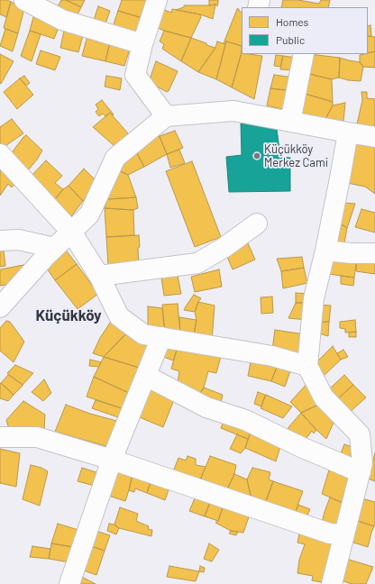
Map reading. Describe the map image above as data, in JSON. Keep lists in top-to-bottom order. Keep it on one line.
{"districts":["Küçükköy"],"places":["Küçükköy Merkez Cami"],"legend":["Homes","Public"]}
